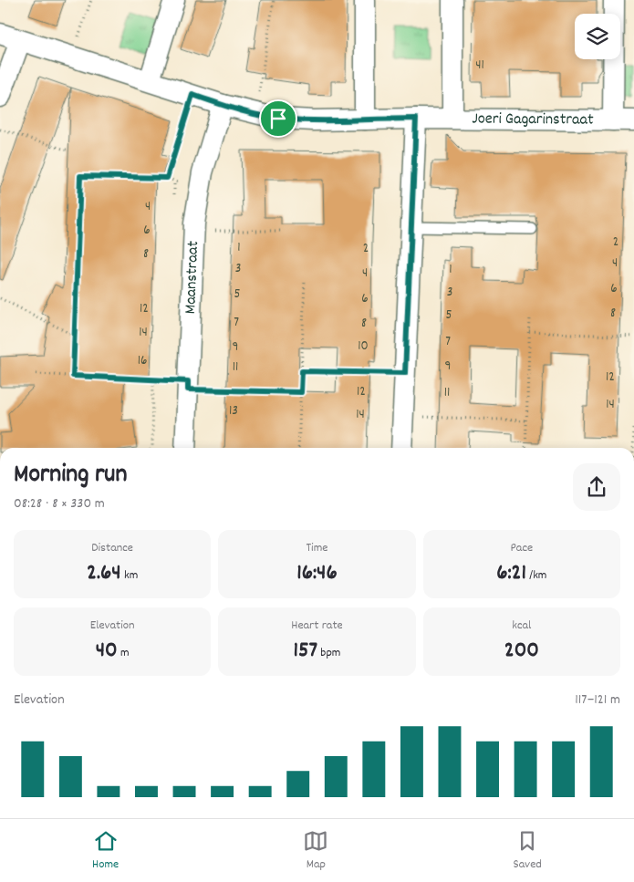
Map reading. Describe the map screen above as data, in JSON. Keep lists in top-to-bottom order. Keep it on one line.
{"streets":{"street":["Joeri Gagarinstraat","Maanstraat"]},"crossings":[["Joeri Gagarinstraat","Maanstraat"]],"house_numbers":["41","4","6","2","1","2","8","4","3","1","4","6","3","5","6","12","8","5","7","8","14","7","10","9","16","9","11","12","12","11","14","13","14"],"page":{"heading":["Morning run","08:28 · 8 × 330 m"],"stats":[["Distance","2.64 km"],["Time","16:46"],["Pace","6:21 /km"],["Elevation","40 m"],["Heart rate","157 bpm"],["kcal","200"]],"chart":["Elevation","117–121 m"],"tabs":["Home","Map","Saved"]}}
